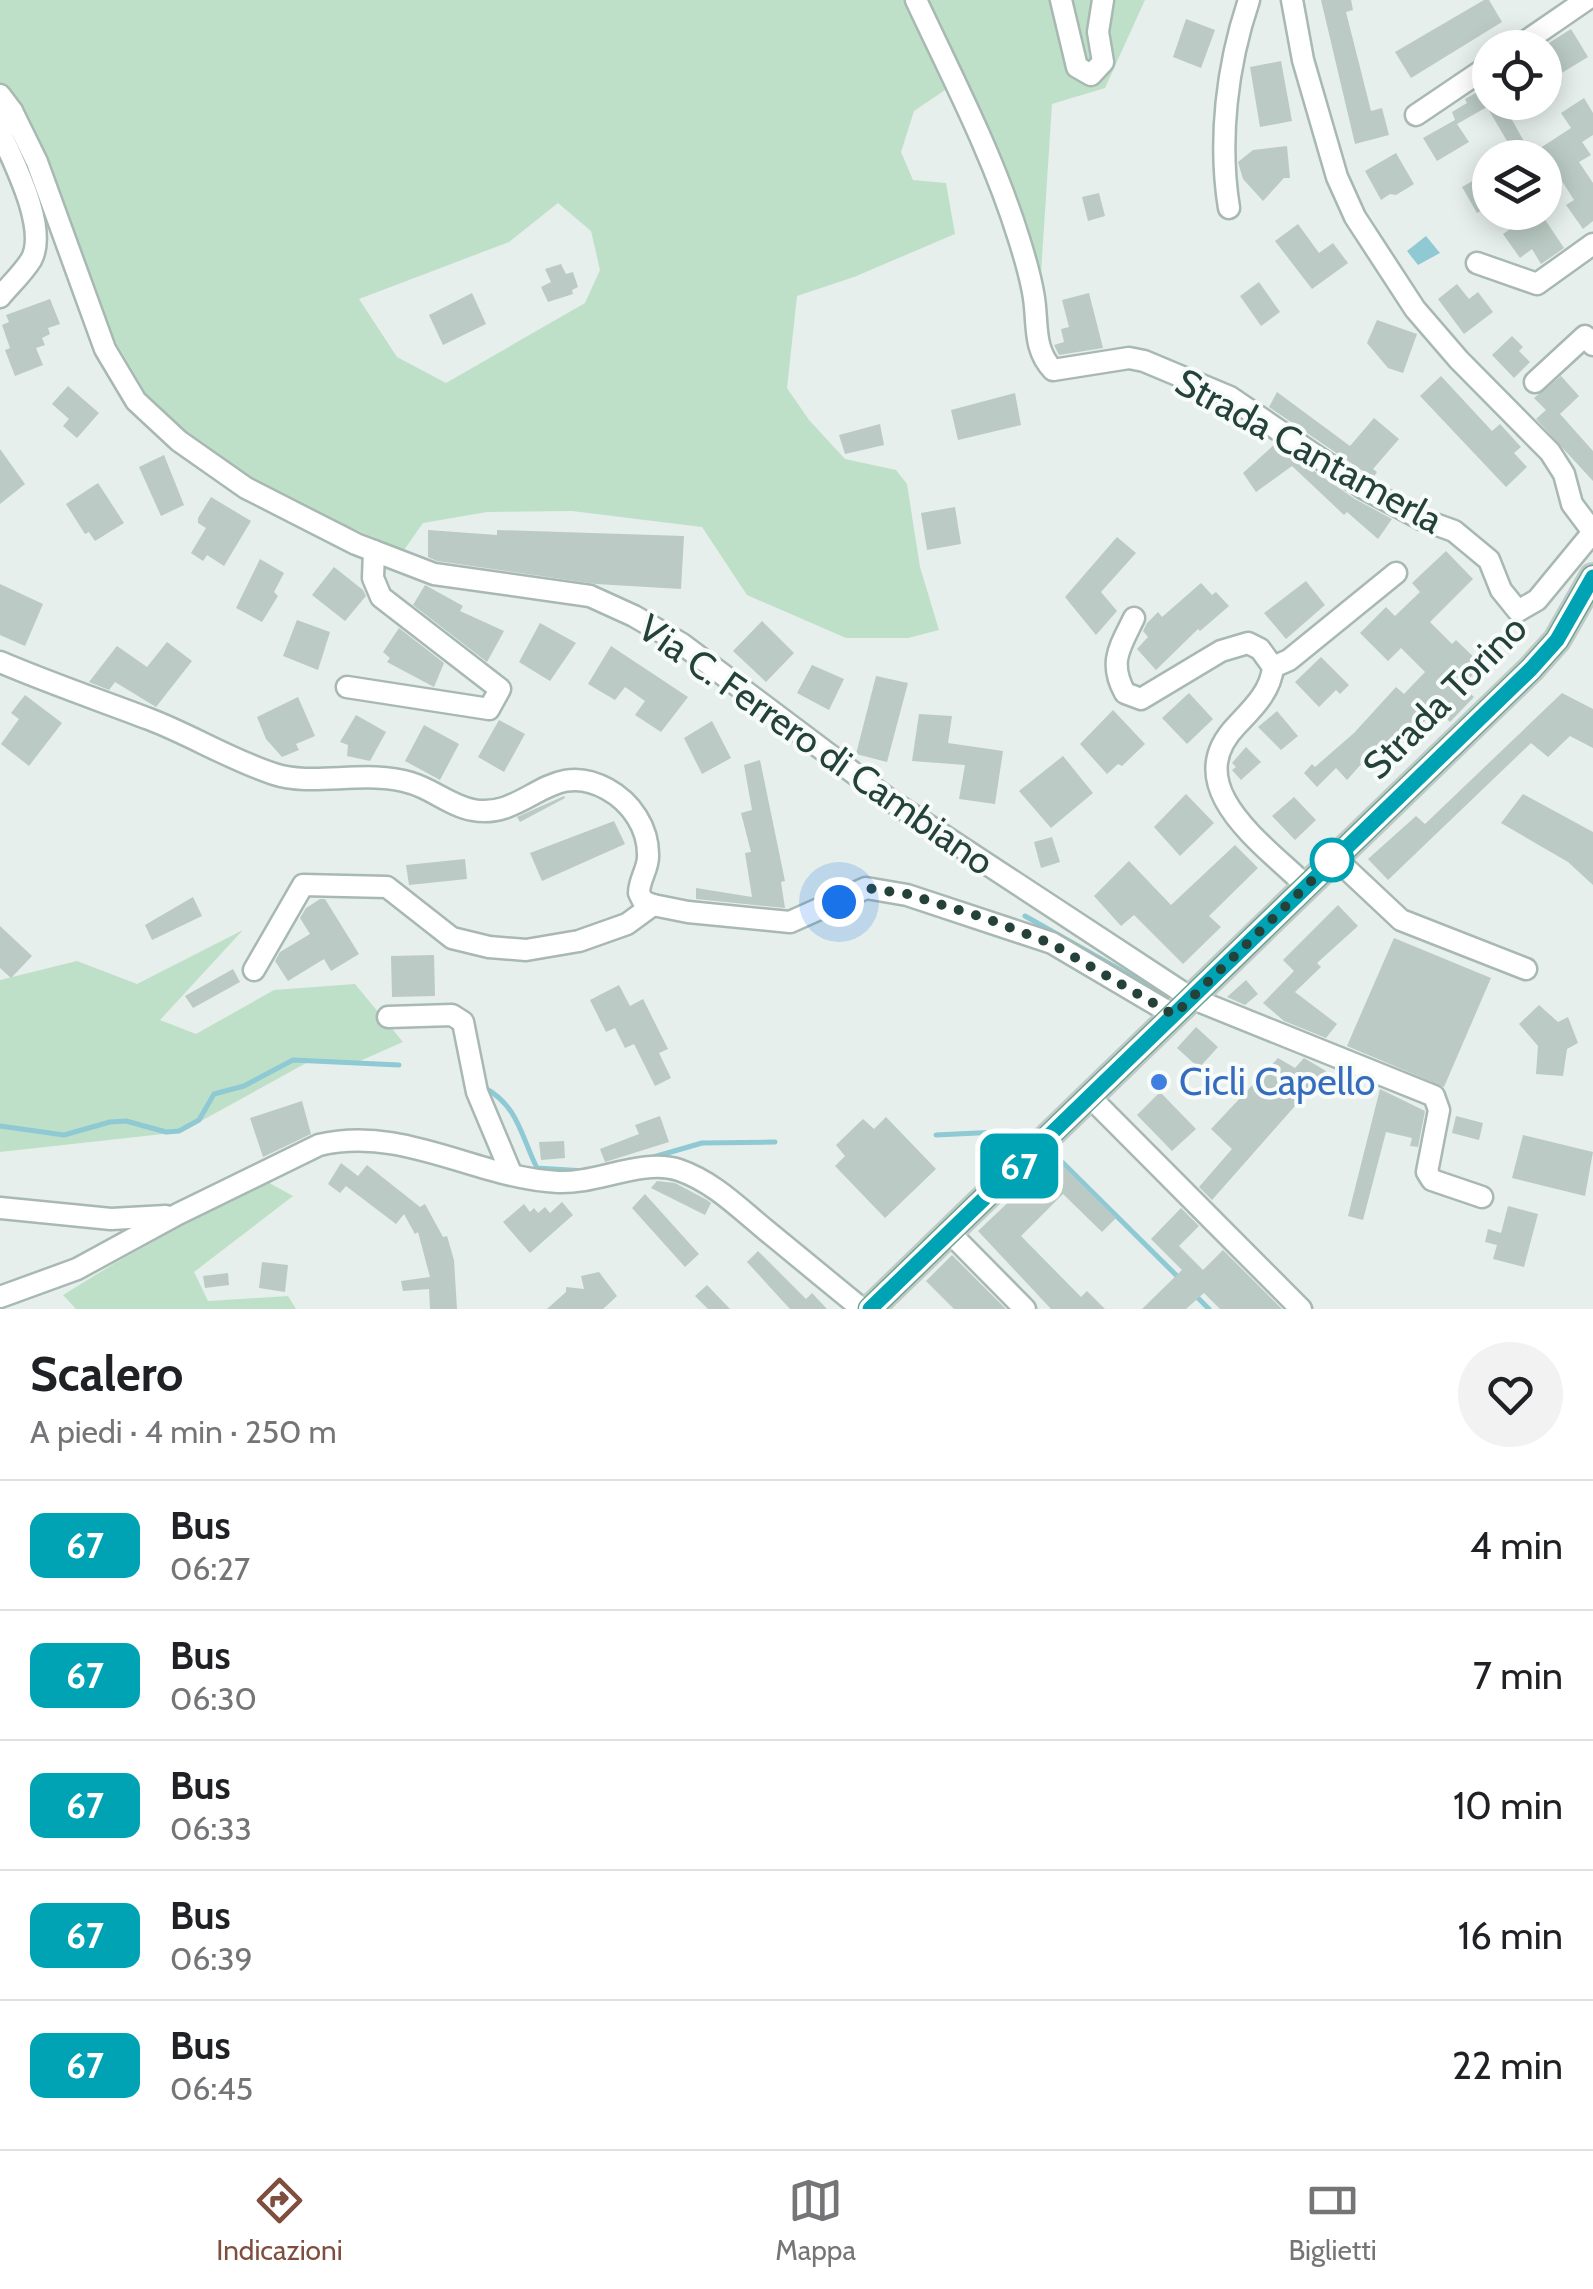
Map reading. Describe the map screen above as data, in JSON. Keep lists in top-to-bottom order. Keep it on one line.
{"streets":{"main road":["Strada Torino"],"street":["Strada Cantamerla","Via C. Ferrero di Cambiano"]},"crossings":[["Strada Torino","Via C. Ferrero di Cambiano"]],"places":["Cicli Capello"],"lines":["bus line 67"],"page":{"on_map":"67","heading":["Scalero","A piedi · 4 min · 250 m"],"list":[{"mark":"67","name":"Bus","note":"06:27","value":"4 min"},{"mark":"67","name":"Bus","note":"06:30","value":"7 min"},{"mark":"67","name":"Bus","note":"06:33","value":"10 min"},{"mark":"67","name":"Bus","note":"06:39","value":"16 min"},{"mark":"67","name":"Bus","note":"06:45","value":"22 min"}],"tabs":["Indicazioni","Mappa","Biglietti"]}}
